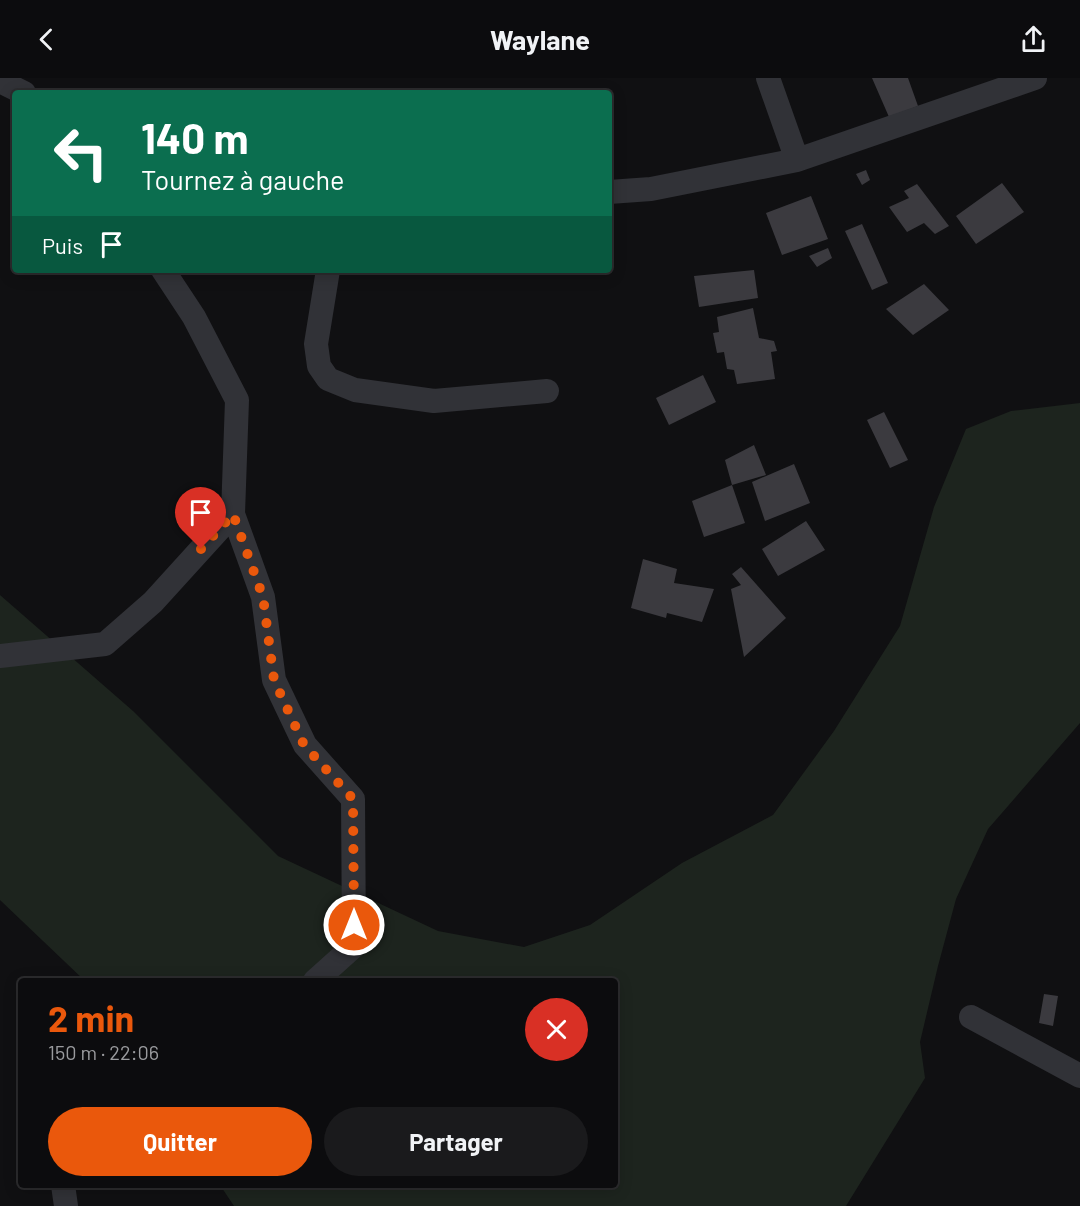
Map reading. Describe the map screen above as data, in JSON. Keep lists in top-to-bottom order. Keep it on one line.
{"page":{"header":"Waylane","turn":["140 m","Tournez à gauche"],"then":"Puis","heading":["2 min","150 m · 22:06"],"buttons":["Quitter","Partager"]}}
